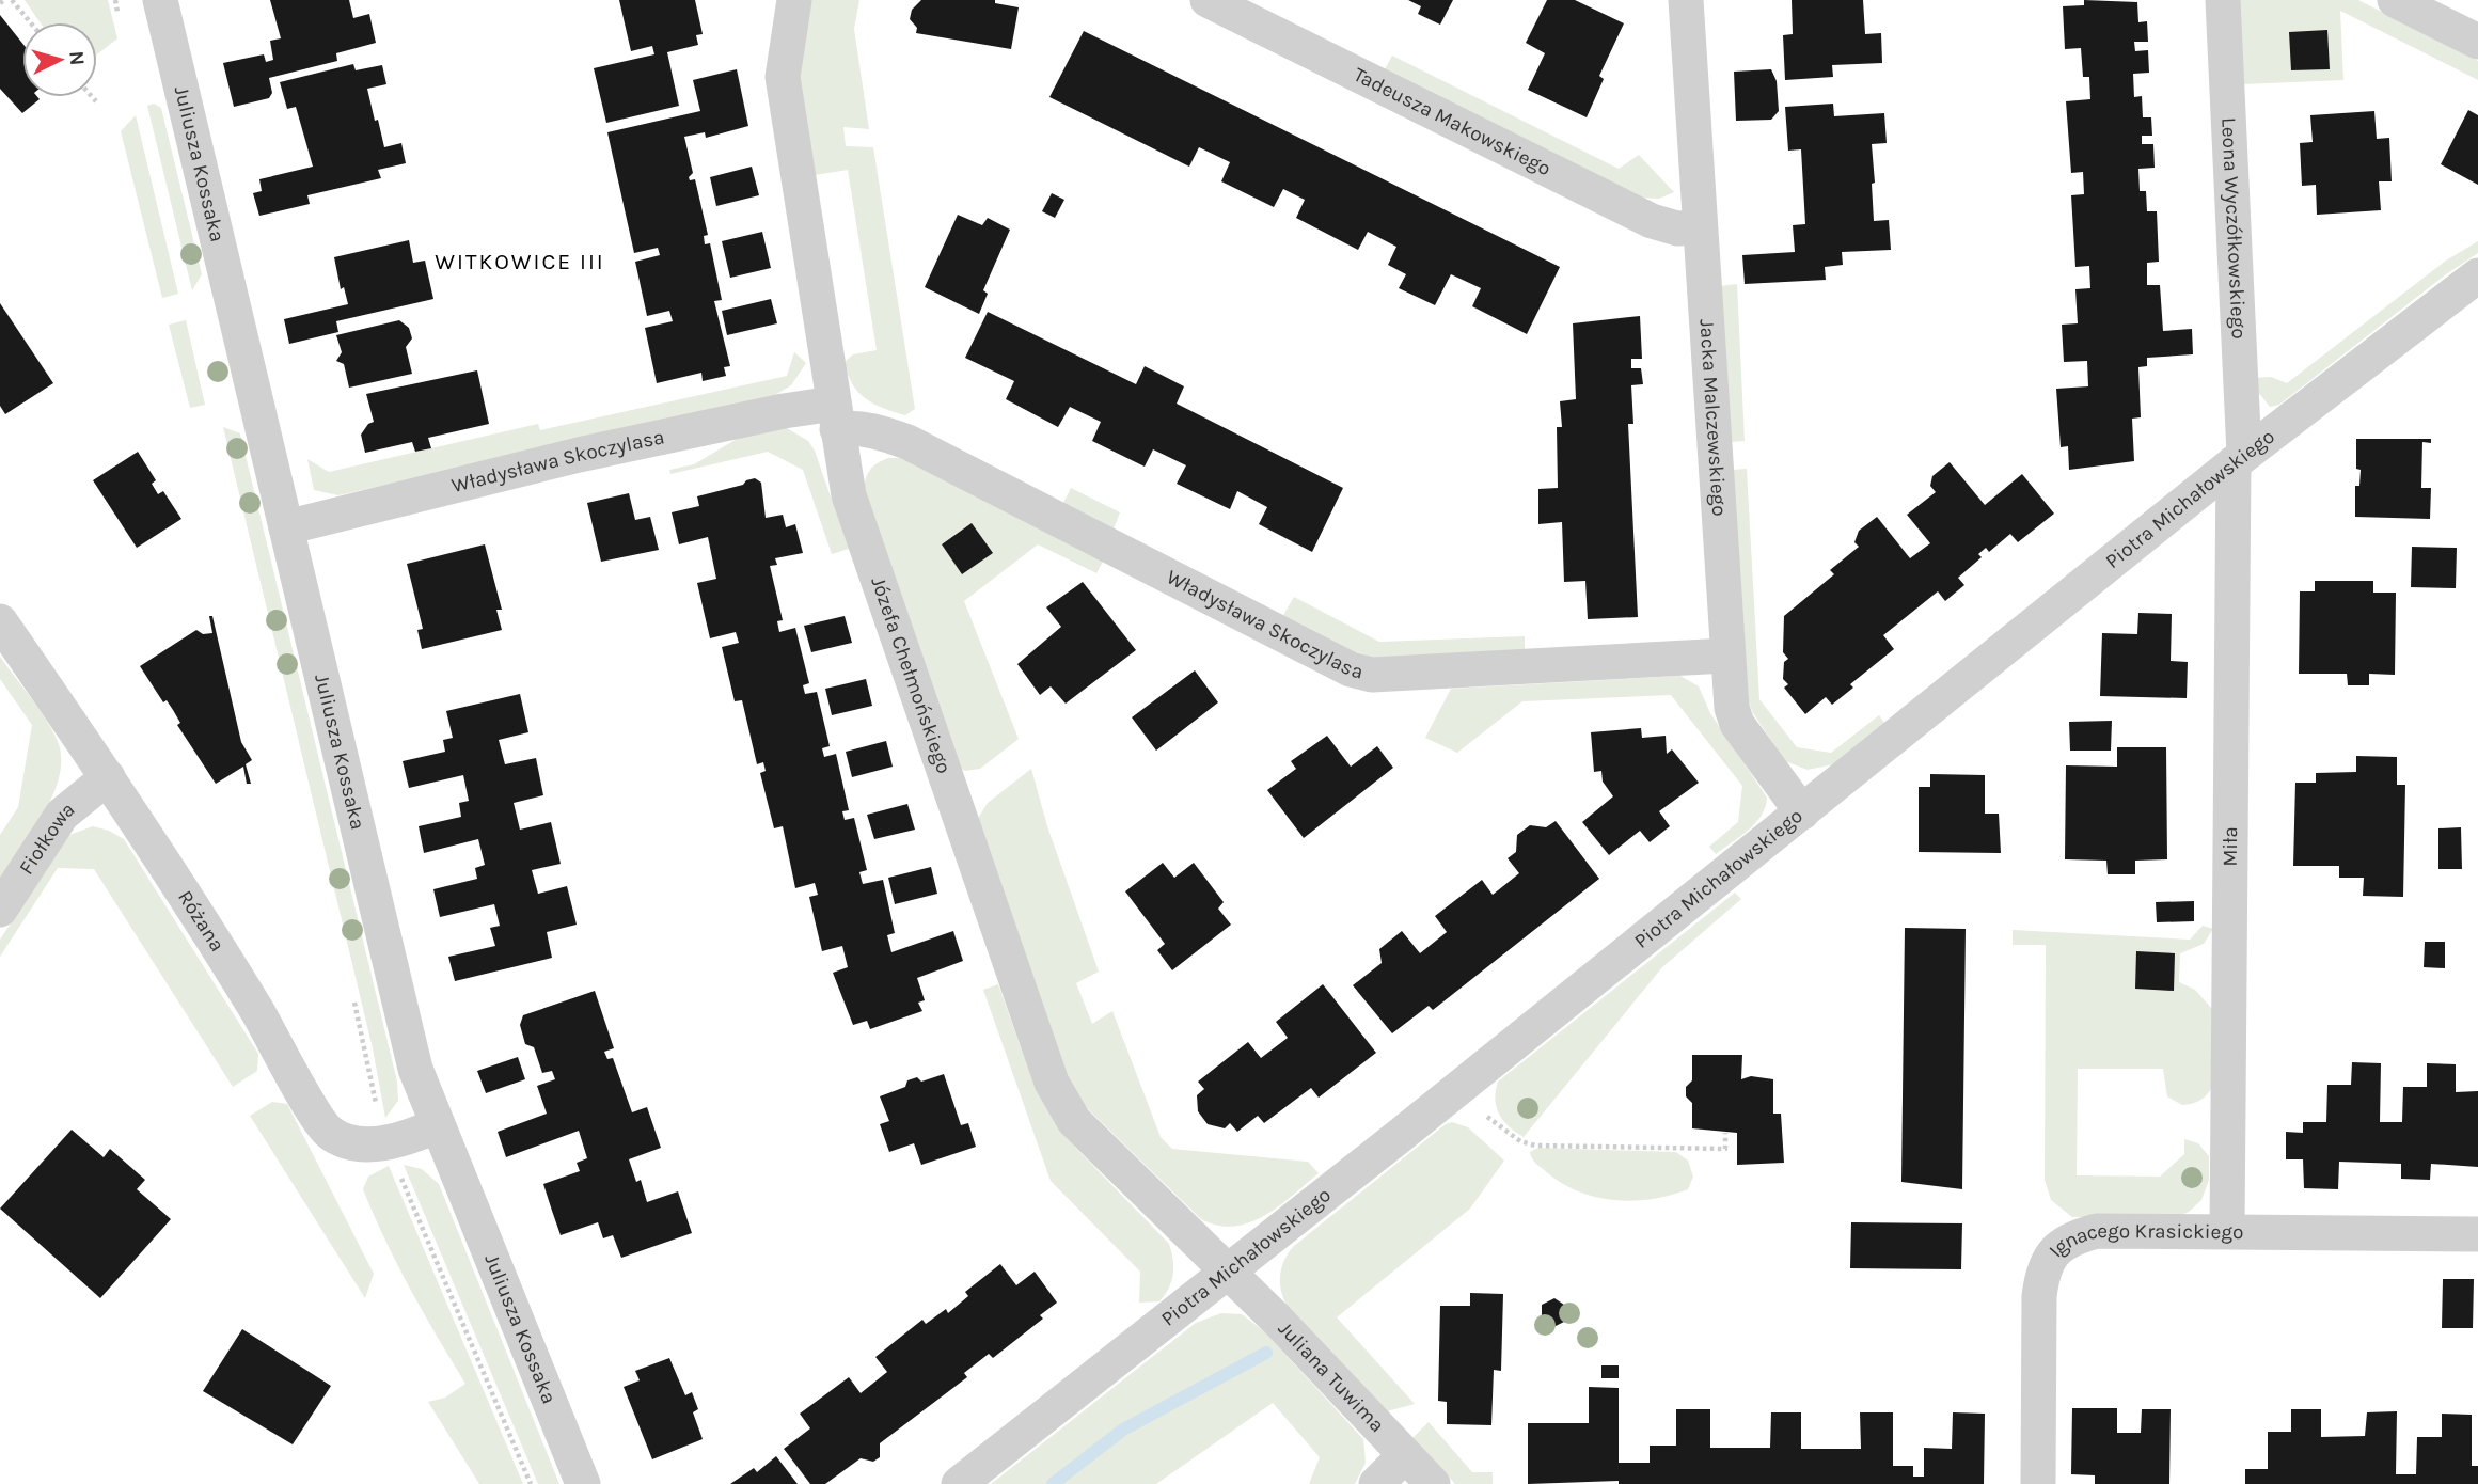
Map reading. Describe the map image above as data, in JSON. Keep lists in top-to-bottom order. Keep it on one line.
{"streets":{"street":["Tadeusza Makowskiego","Juliusza Kossaka","Leona Wyczółkowskiego","Jacka Malczewskiego","Władysława Skoczylasa","Piotra Michałowskiego","Józefa Chełmońskiego","Fiołkowa","Miła","Różana","Ignacego Krasickiego","Juliana Tuwima"]},"crossings":[["Tadeusza Makowskiego","Jacka Malczewskiego"],["Juliusza Kossaka","Władysława Skoczylasa"],["Juliusza Kossaka","Różana"],["Leona Wyczółkowskiego","Piotra Michałowskiego"],["Leona Wyczółkowskiego","Miła"],["Jacka Malczewskiego","Władysława Skoczylasa"],["Jacka Malczewskiego","Piotra Michałowskiego"],["Władysława Skoczylasa","Józefa Chełmońskiego"],["Piotra Michałowskiego","Józefa Chełmońskiego"],["Piotra Michałowskiego","Miła"],["Piotra Michałowskiego","Juliana Tuwima"],["Józefa Chełmońskiego","Juliana Tuwima"],["Fiołkowa","Różana"],["Miła","Ignacego Krasickiego"]],"districts":["WITKOWICE III"],"north":"right"}
